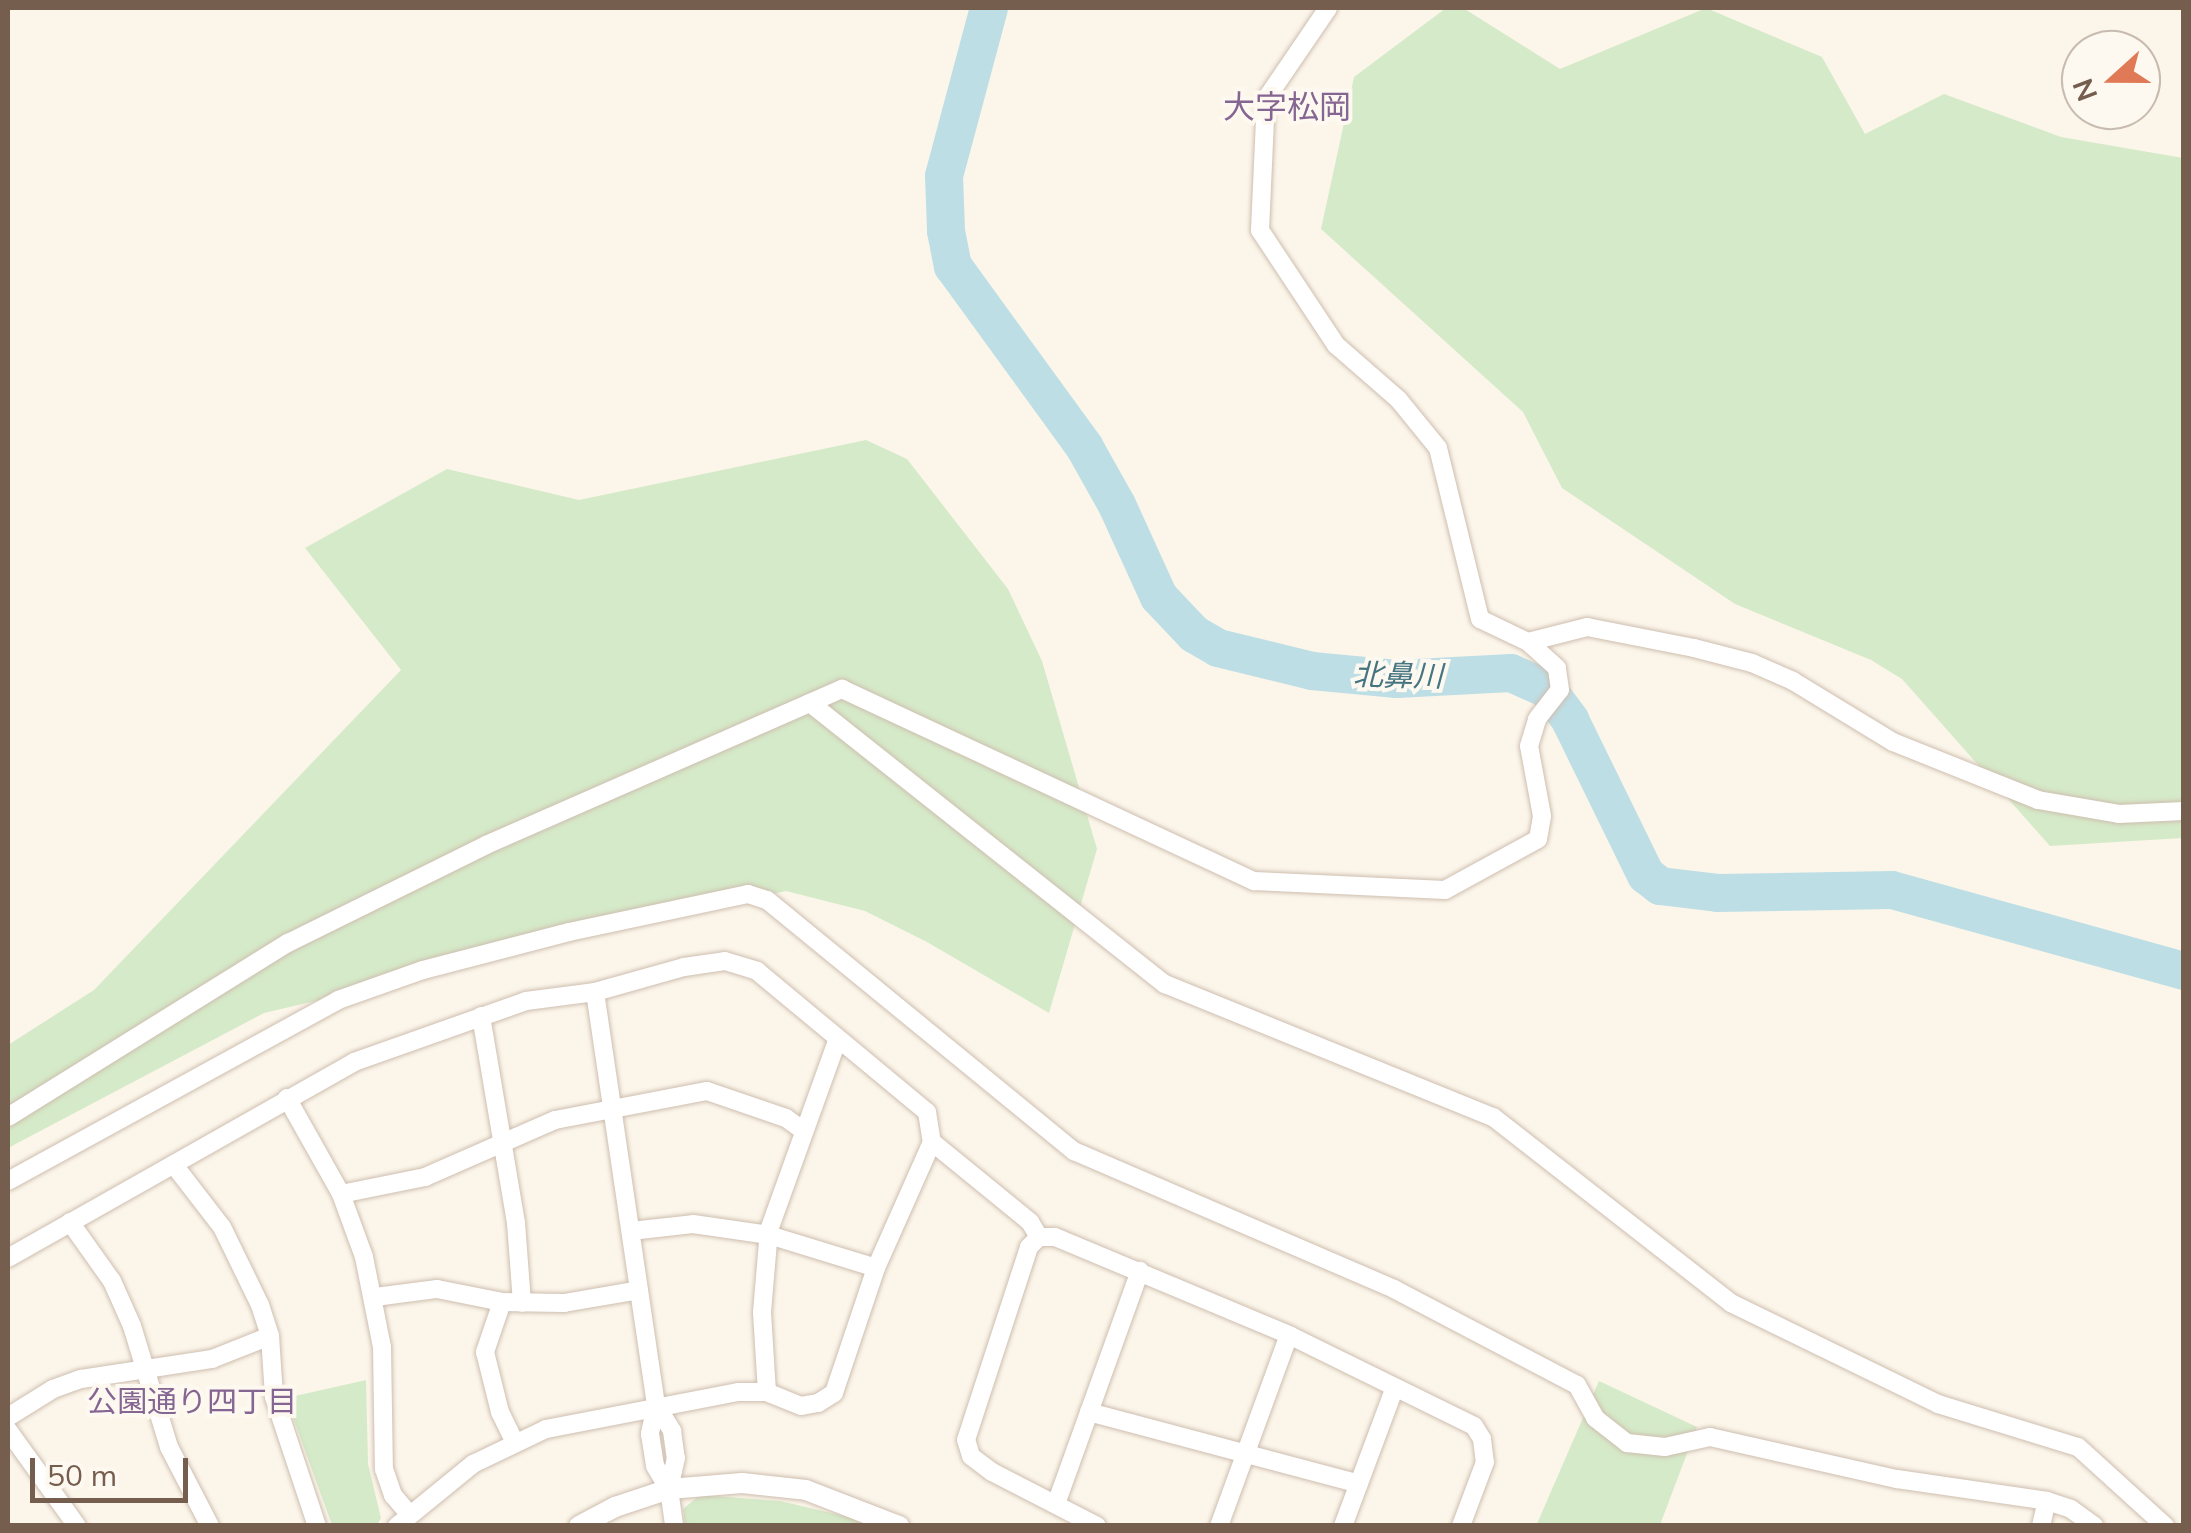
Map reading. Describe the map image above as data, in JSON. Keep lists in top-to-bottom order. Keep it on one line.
{"districts":["大字松岡","公園通り四丁目"],"water":["北鼻川"],"scale_bar":"50 m","north":"left"}
